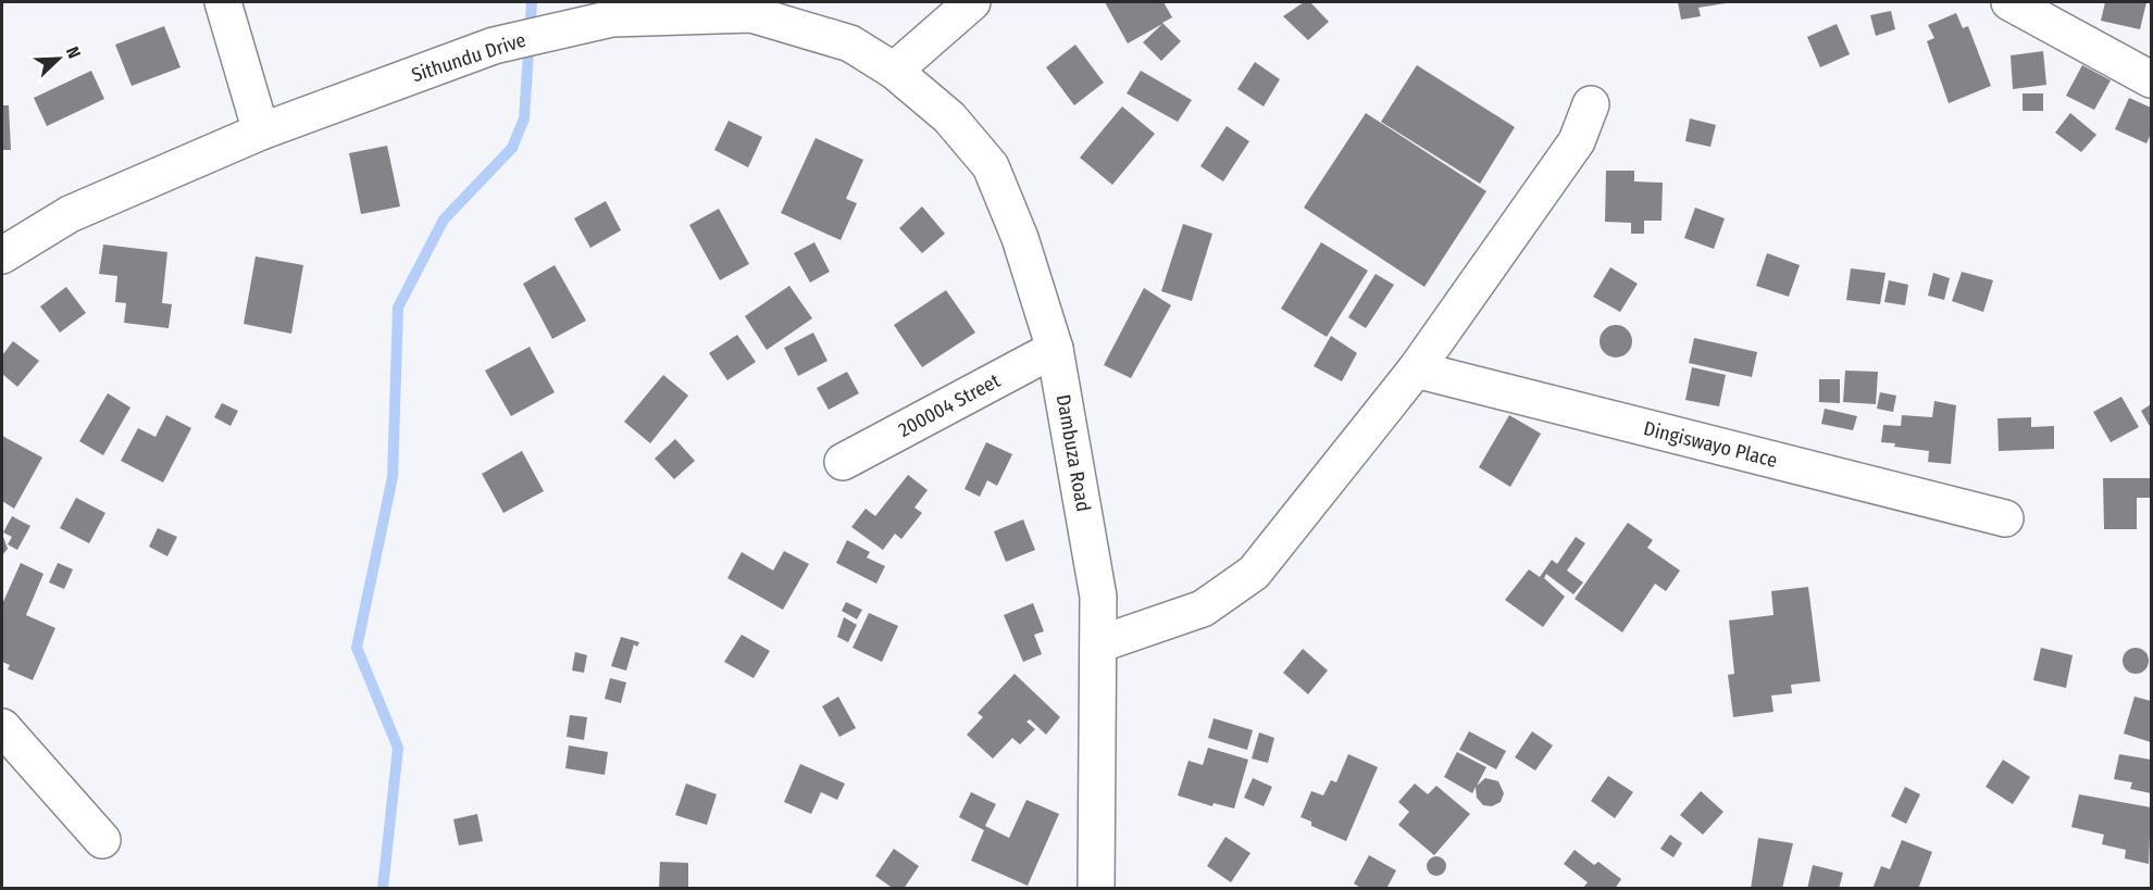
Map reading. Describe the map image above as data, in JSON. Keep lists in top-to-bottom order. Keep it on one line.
{"streets":{"street":["Sithundu Drive","200004 Street","Dingiswayo Place","Dambuza Road"]},"crossings":[["Sithundu Drive","Dambuza Road"],["200004 Street","Dambuza Road"]],"north":"top right"}
